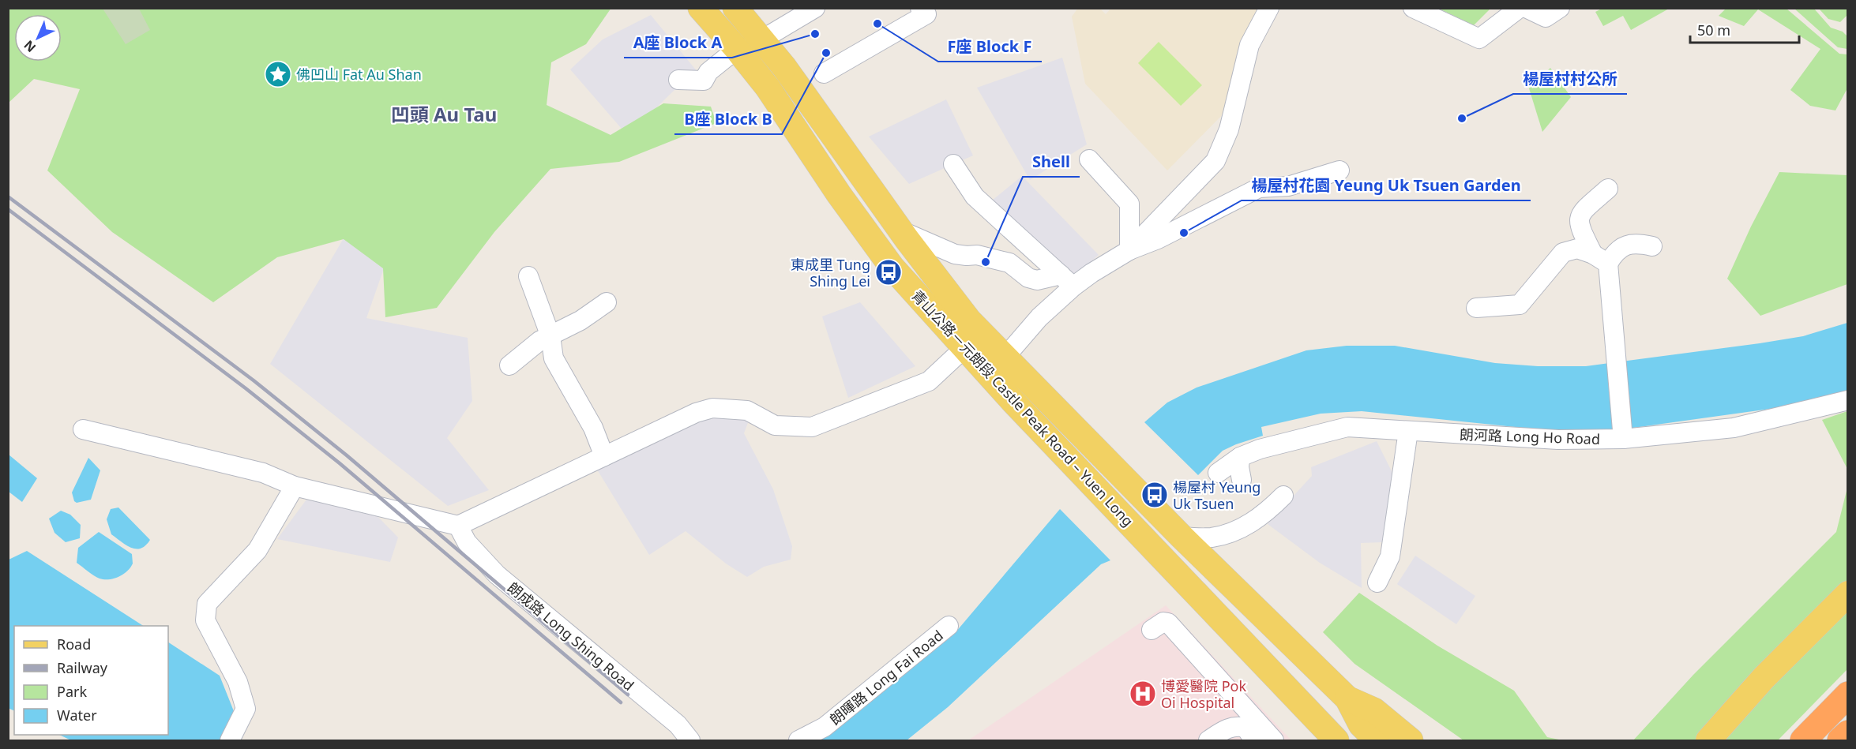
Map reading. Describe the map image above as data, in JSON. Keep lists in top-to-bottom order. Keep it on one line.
{"streets":{"main road":["青山公路－元朗段 Castle Peak Road – Yuen Long"],"street":["朗河路 Long Ho Road","朗成路 Long Shing Road","朗暉路 Long Fai Road"]},"districts":["凹頭 Au Tau"],"places":{"other":["F座 Block F","A座 Block A","B座 Block B","楊屋村村公所","楊屋村花園 Yeung Uk Tsuen Garden","Shell"],"place":["佛凹山 Fat Au Shan"],"bus stop":["東成里 Tung Shing Lei","楊屋村 Yeung Uk Tsuen"],"hospital":["博愛醫院 Pok Oi Hospital"]},"legend":["Road","Railway","Park","Water"],"scale_bar":"50 m","north":"bottom left"}
